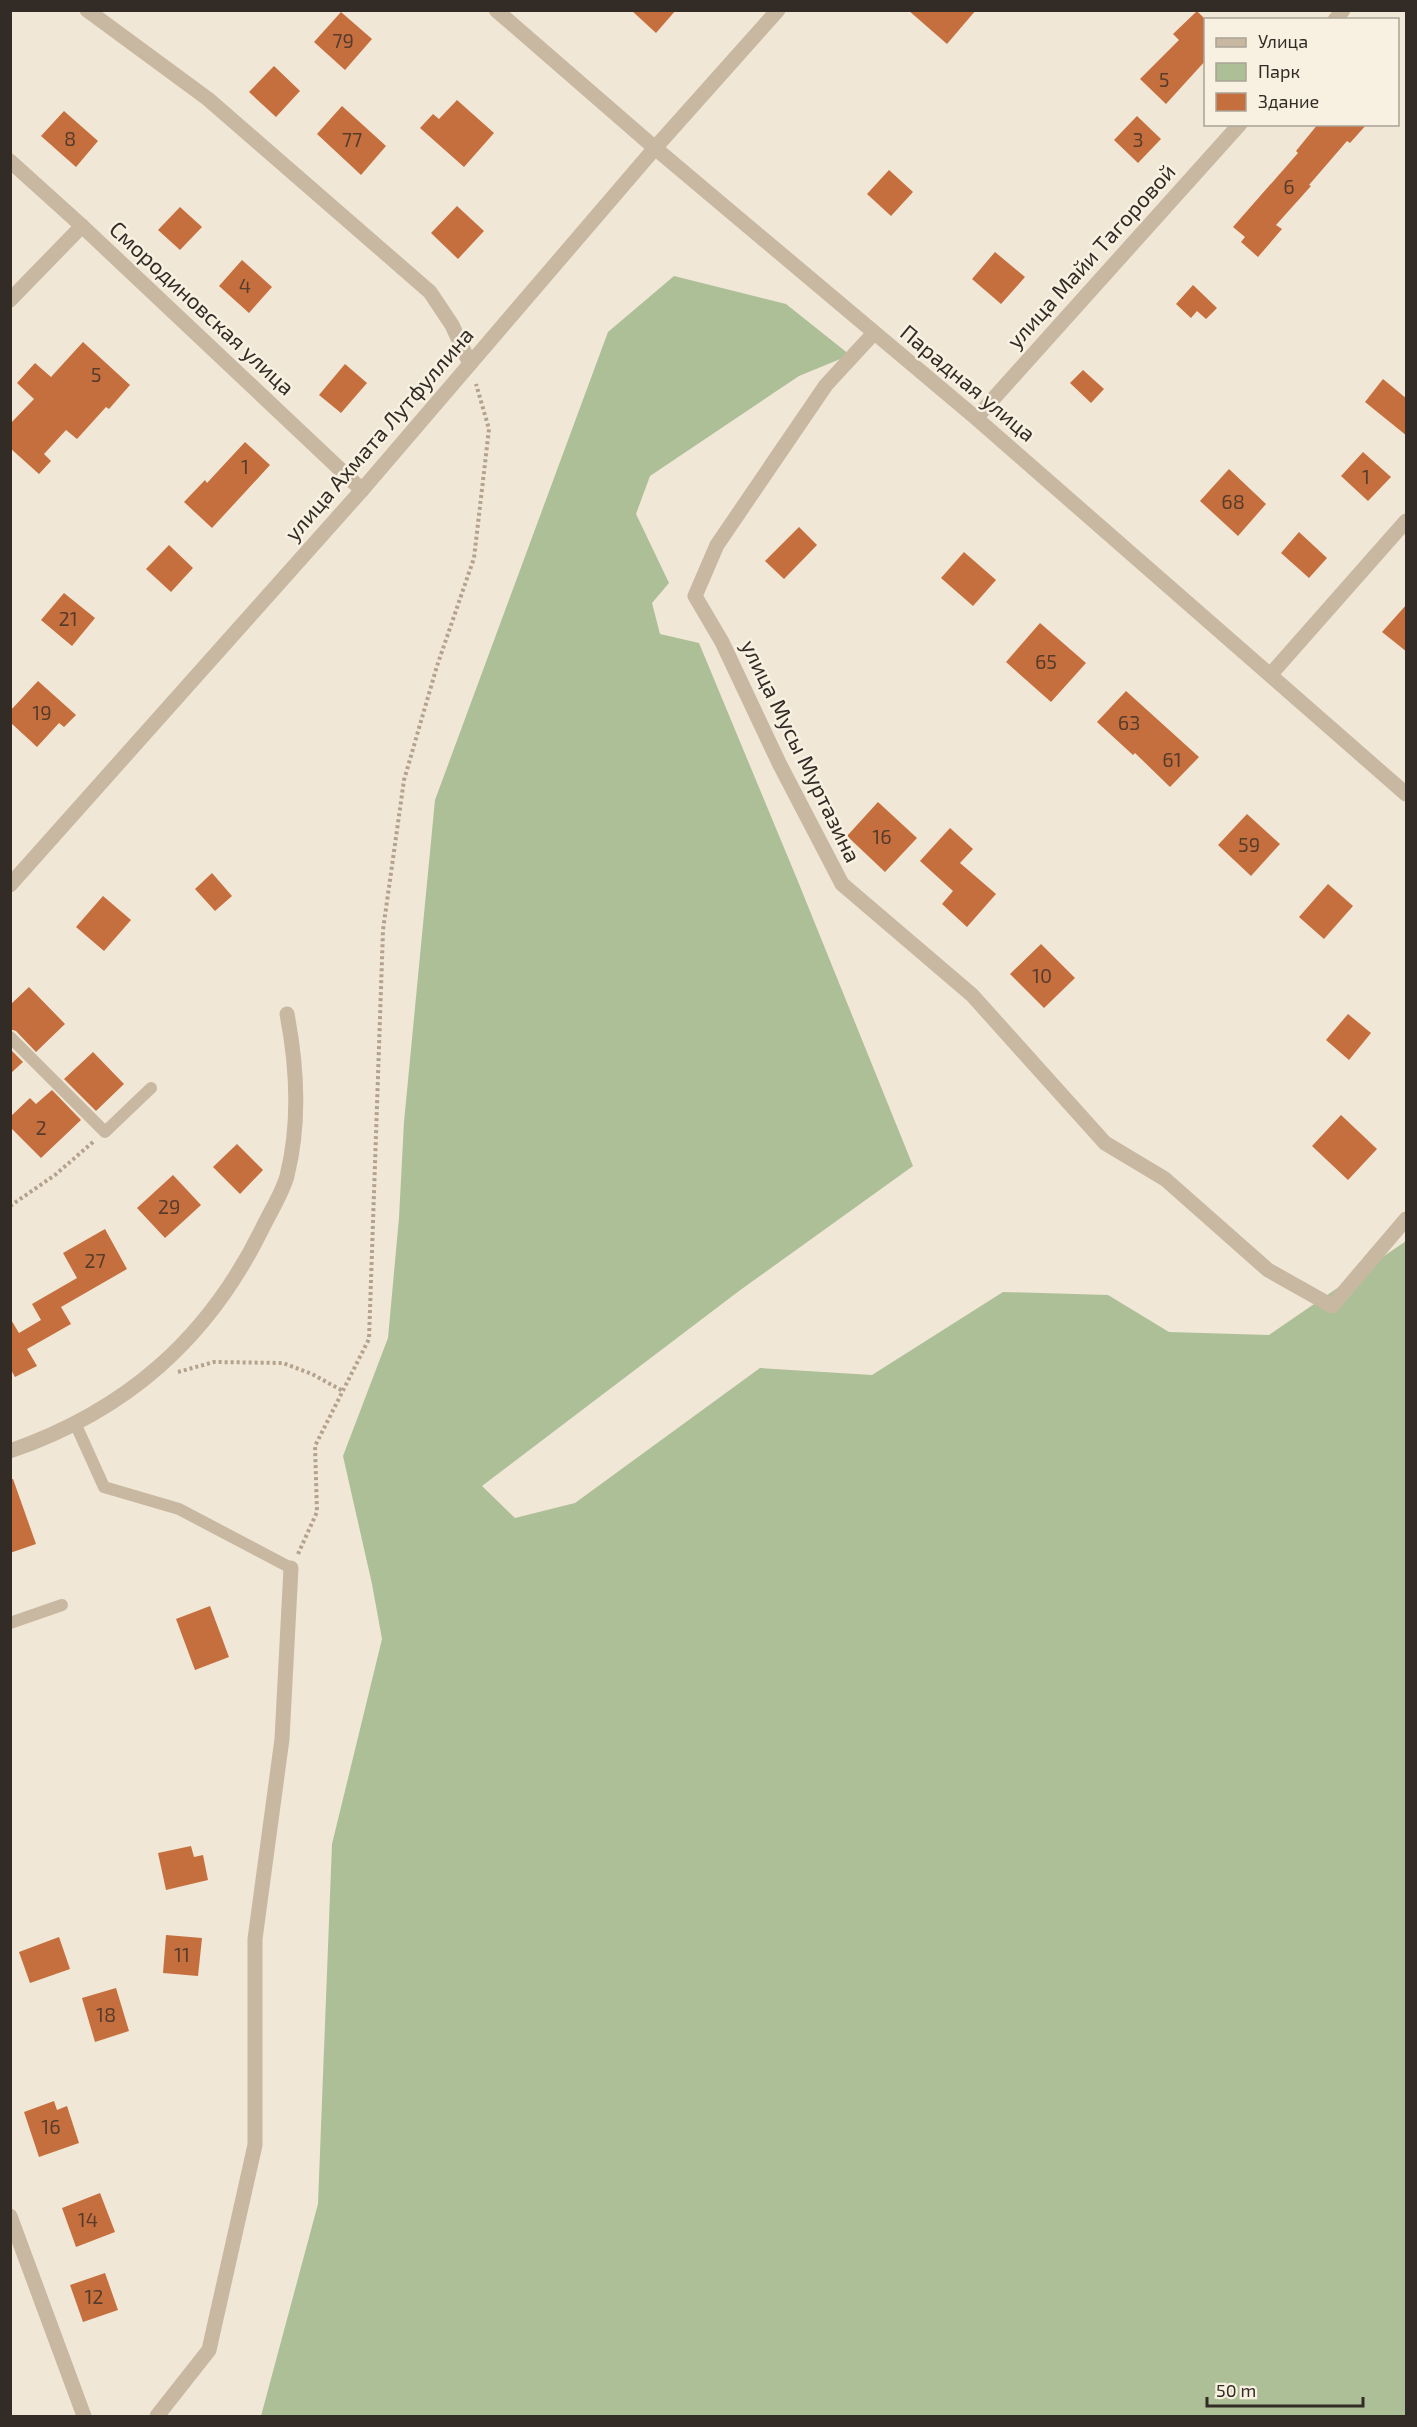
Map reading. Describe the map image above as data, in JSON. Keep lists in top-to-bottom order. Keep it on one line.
{"streets":{"street":["улица Майи Тагоровой","Смородиновская улица","Парадная улица","улица Ахмата Лутфуллина","улица Мусы Муртазина"]},"crossings":[["улица Майи Тагоровой","Парадная улица"],["Смородиновская улица","улица Ахмата Лутфуллина"],["Парадная улица","улица Ахмата Лутфуллина"],["Парадная улица","улица Мусы Муртазина"]],"house_numbers":["79","5","8","77","3","6","4","5","1","1","68","21","65","19","63","61","16","59","10","2","29","27","11","18","16","14","12"],"legend":["Улица","Парк","Здание"],"scale_bar":"50 m"}
